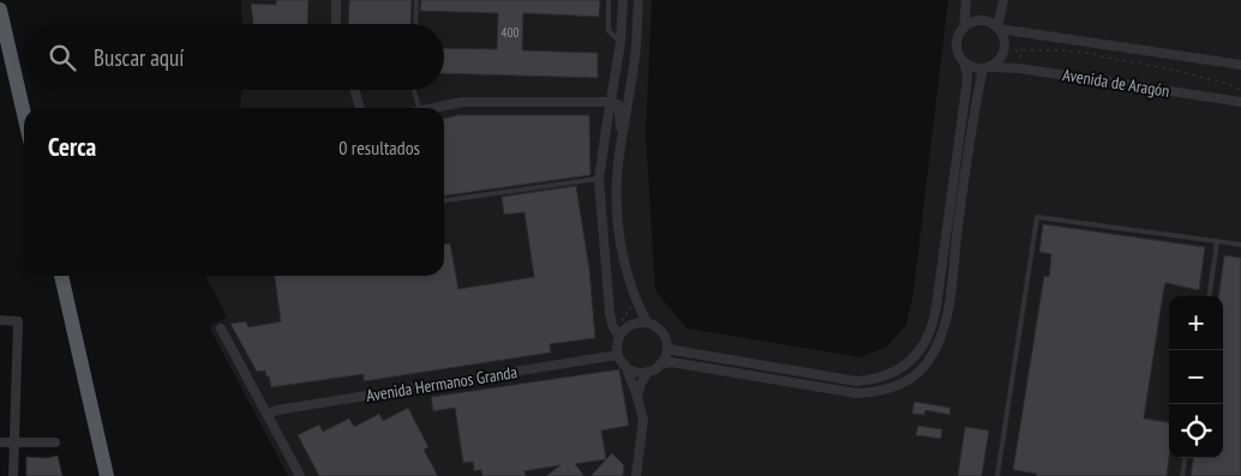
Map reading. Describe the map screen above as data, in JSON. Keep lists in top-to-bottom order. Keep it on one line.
{"streets":{"street":["Avenida de Aragón","Avenida Hermanos Granda"]},"house_numbers":["400"],"page":{"search":"Buscar aquí","heading":["Cerca","0 resultados"],"map_buttons":["+","−"]}}
